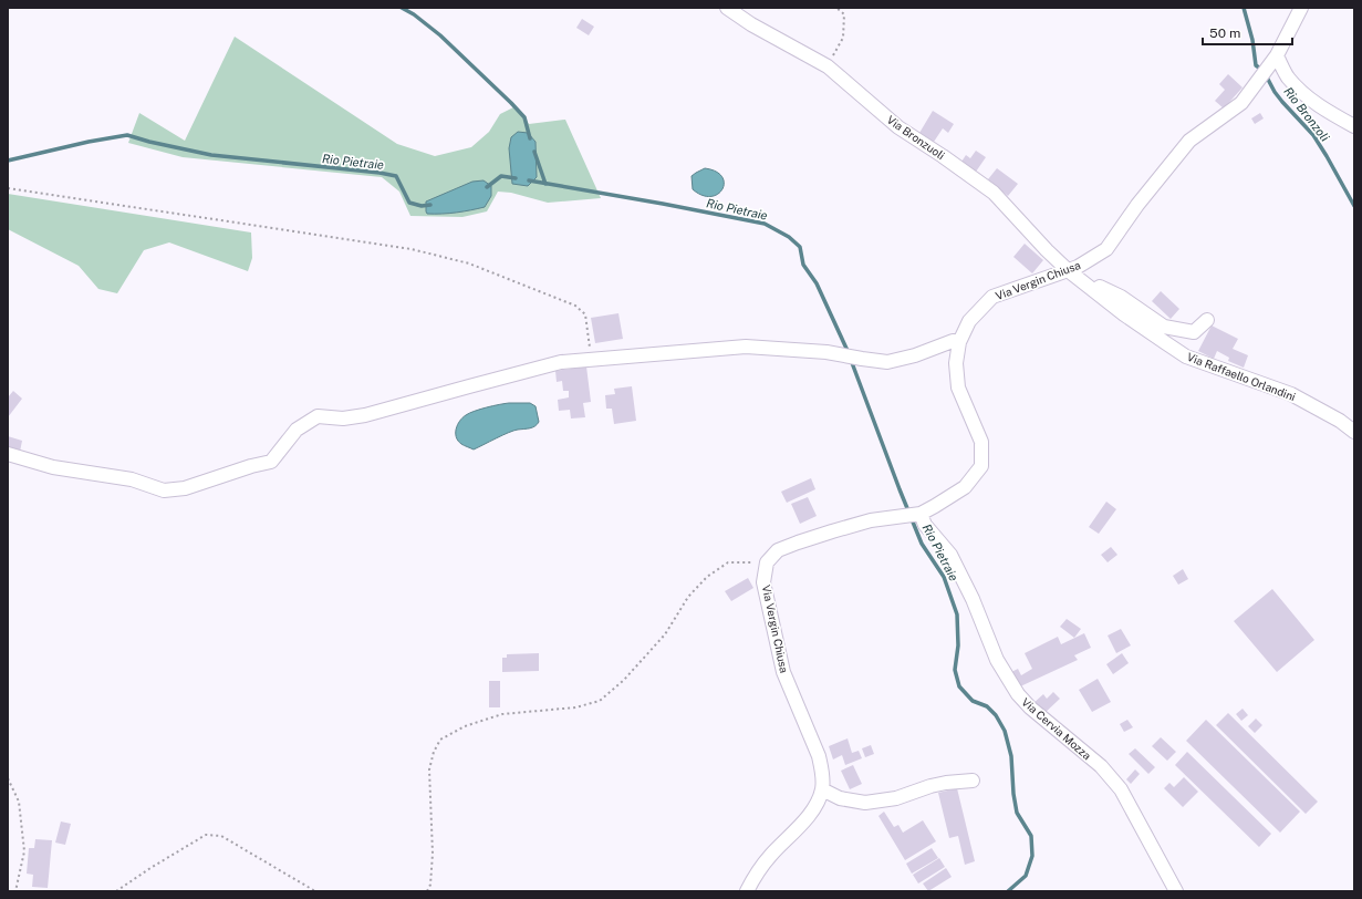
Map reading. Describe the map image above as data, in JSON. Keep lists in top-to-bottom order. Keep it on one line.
{"streets":{"street":["Via Bronzuoli","Via Vergin Chiusa","Via Raffaello Orlandini","Via Cervia Mozza"]},"crossings":[["Via Bronzuoli","Via Vergin Chiusa"],["Via Bronzuoli","Via Raffaello Orlandini"],["Via Vergin Chiusa","Via Raffaello Orlandini"],["Via Vergin Chiusa","Via Cervia Mozza"]],"water":["Rio Bronzoli","Rio Pietraie"],"scale_bar":"50 m"}
